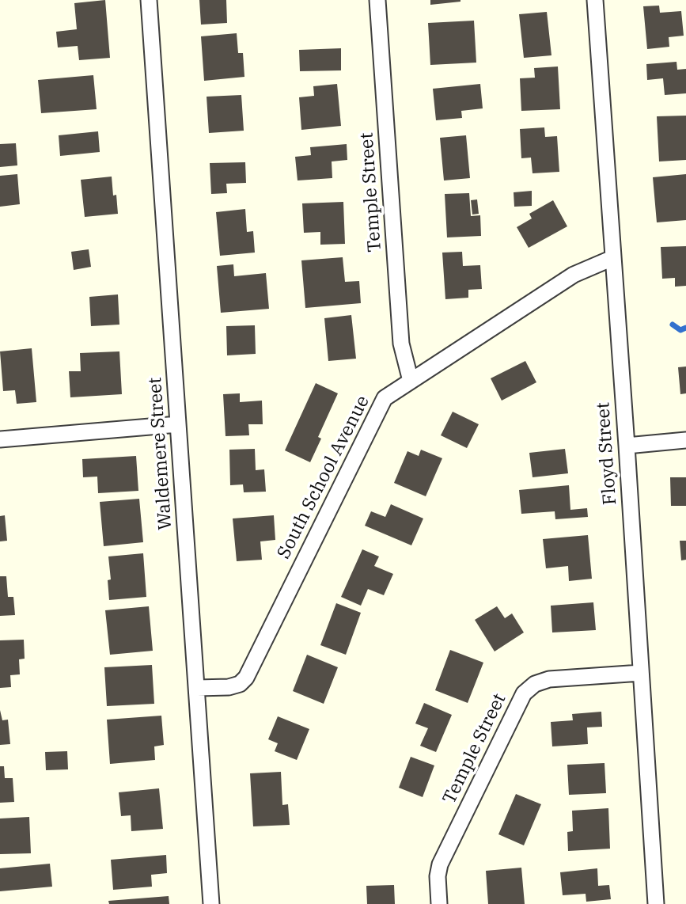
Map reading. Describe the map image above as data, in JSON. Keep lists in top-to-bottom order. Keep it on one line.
{"streets":{"street":["Temple Street","Waldemere Street","Floyd Street","South School Avenue"]},"crossings":[["Temple Street","Floyd Street"],["Temple Street","South School Avenue"],["Waldemere Street","South School Avenue"],["Floyd Street","South School Avenue"]]}
